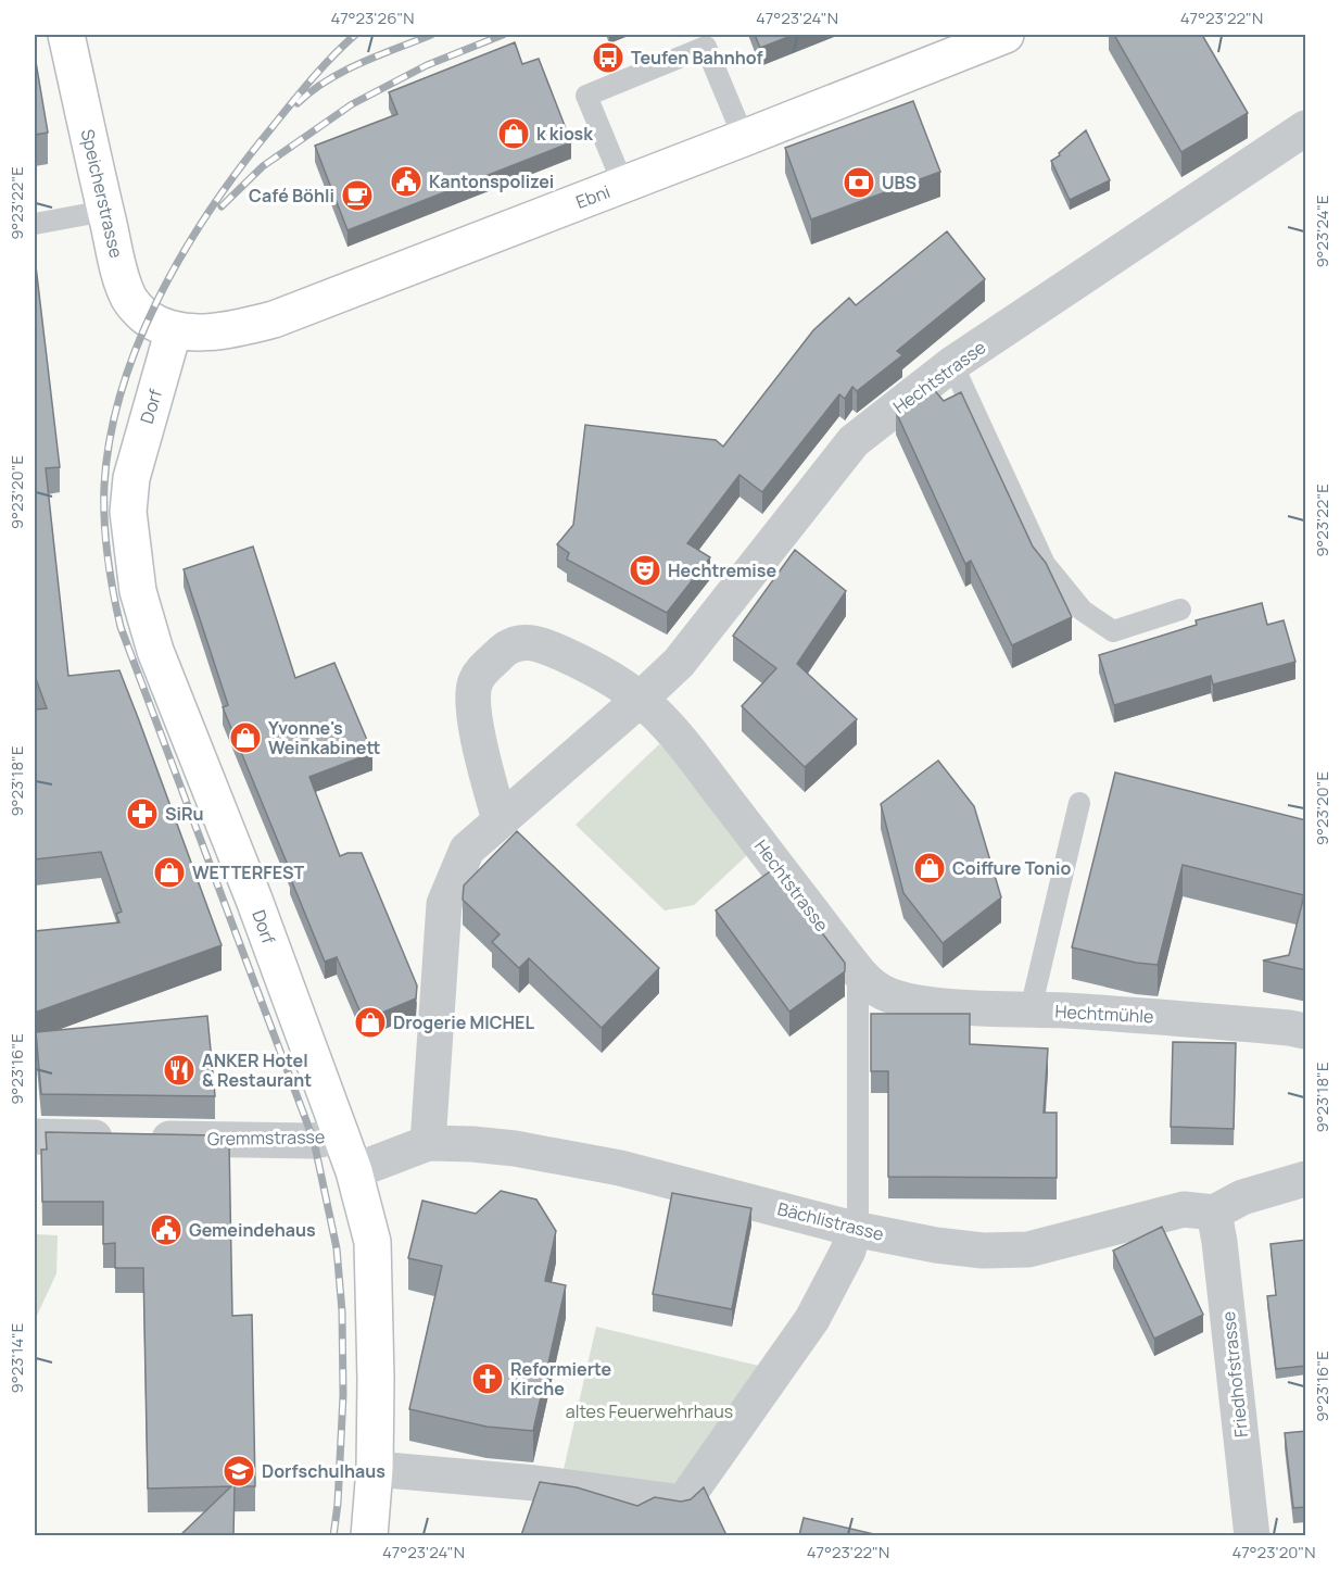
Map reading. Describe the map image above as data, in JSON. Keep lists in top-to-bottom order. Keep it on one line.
{"streets":{"street":["Speicherstrasse","Ebni","Hechtstrasse","Dorf","Hechtmühle","Gremmstrasse","Bächlistrasse","Friedhofstrasse"]},"crossings":[["Speicherstrasse","Ebni"],["Speicherstrasse","Dorf"],["Ebni","Dorf"],["Hechtstrasse","Hechtmühle"],["Hechtstrasse","Bächlistrasse"],["Dorf","Gremmstrasse"],["Dorf","Bächlistrasse"],["Bächlistrasse","Friedhofstrasse"]],"parks":["altes Feuerwehrhaus"],"places":{"bus stop":["Teufen Bahnhof"],"shop":["k kiosk","Yvonne's Weinkabinett","Coiffure Tonio","WETTERFEST","Drogerie MICHEL"],"public building":["Kantonspolizei","Gemeindehaus"],"bank":["UBS"],"cafe":["Café Böhli"],"theatre":["Hechtremise"],"pharmacy":["SiRu"],"restaurant":["ANKER Hotel & Restaurant"],"church":["Reformierte Kirche"],"school or university":["Dorfschulhaus"]},"coordinates":["47°23'26\"N","47°23'24\"N","47°23'22\"N","9°23'22\"E","9°23'24\"E","9°23'20\"E","9°23'18\"E","9°23'16\"E","9°23'14\"E","47°23'20\"N"]}
